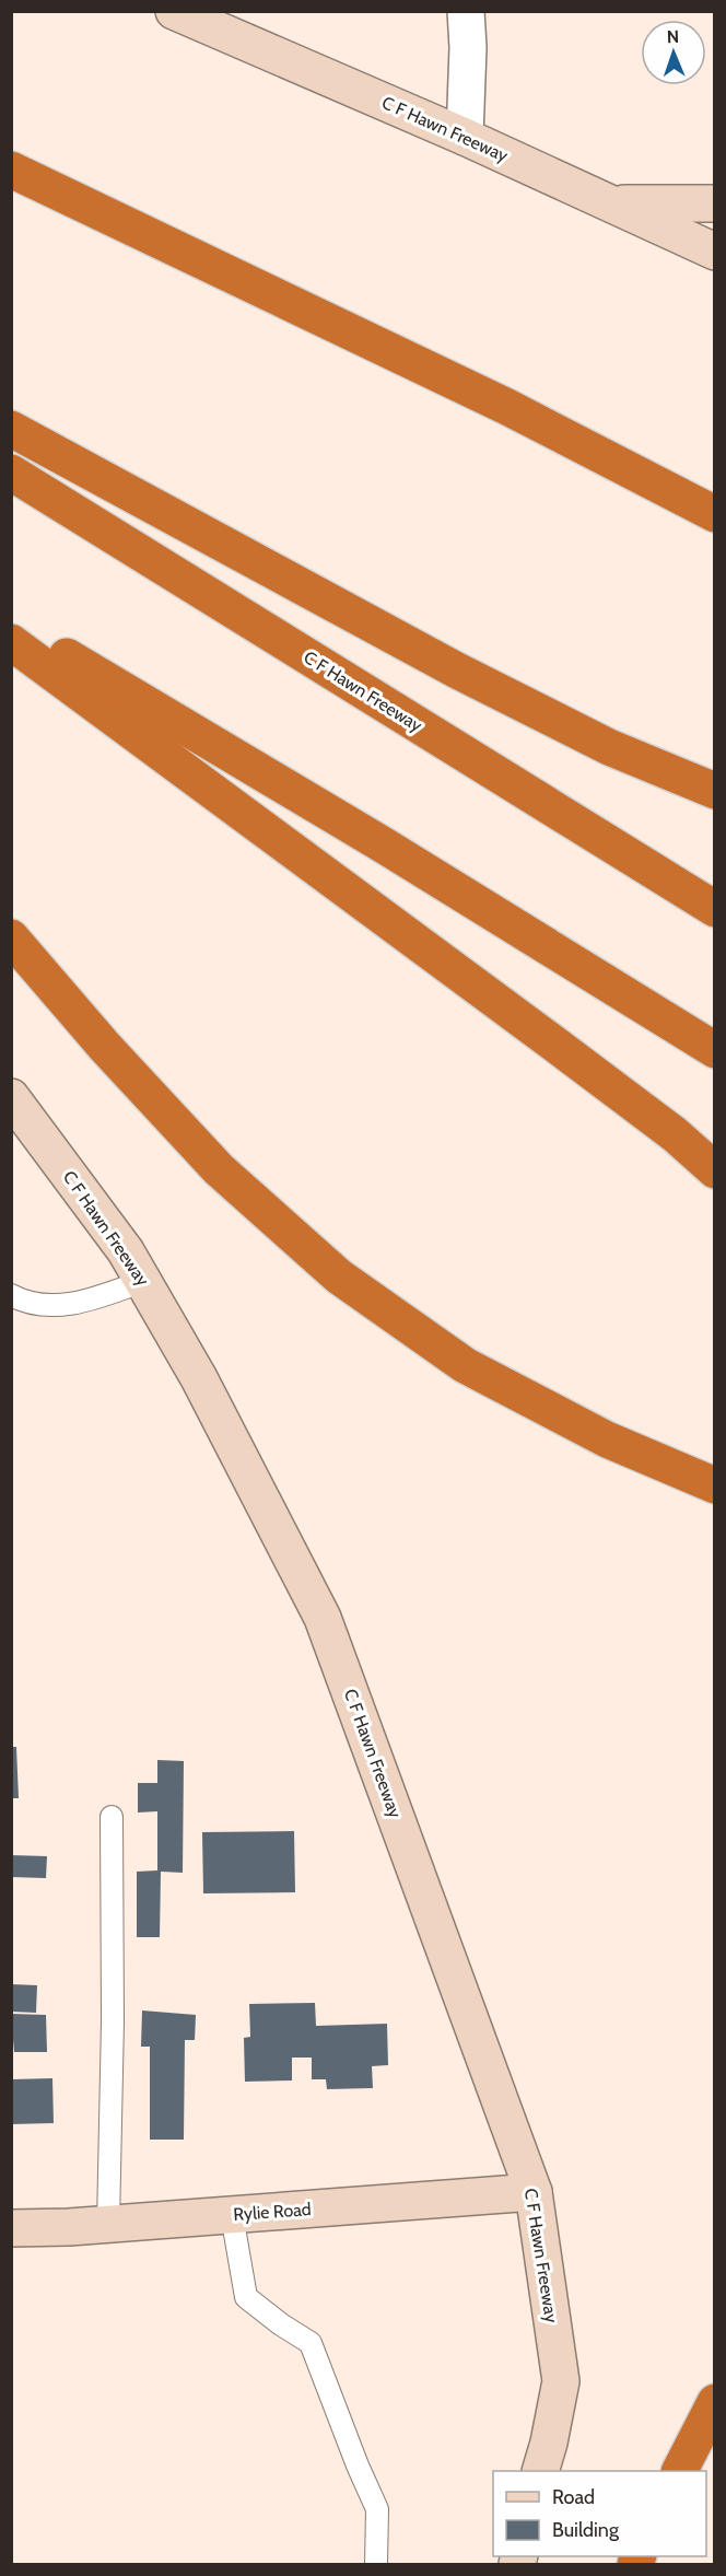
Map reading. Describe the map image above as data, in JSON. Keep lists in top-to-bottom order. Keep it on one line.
{"streets":{"highway":["C F Hawn Freeway"],"main road":["Rylie Road"]},"crossings":[["C F Hawn Freeway","Rylie Road"]],"legend":["Road","Building"],"north":"top"}
